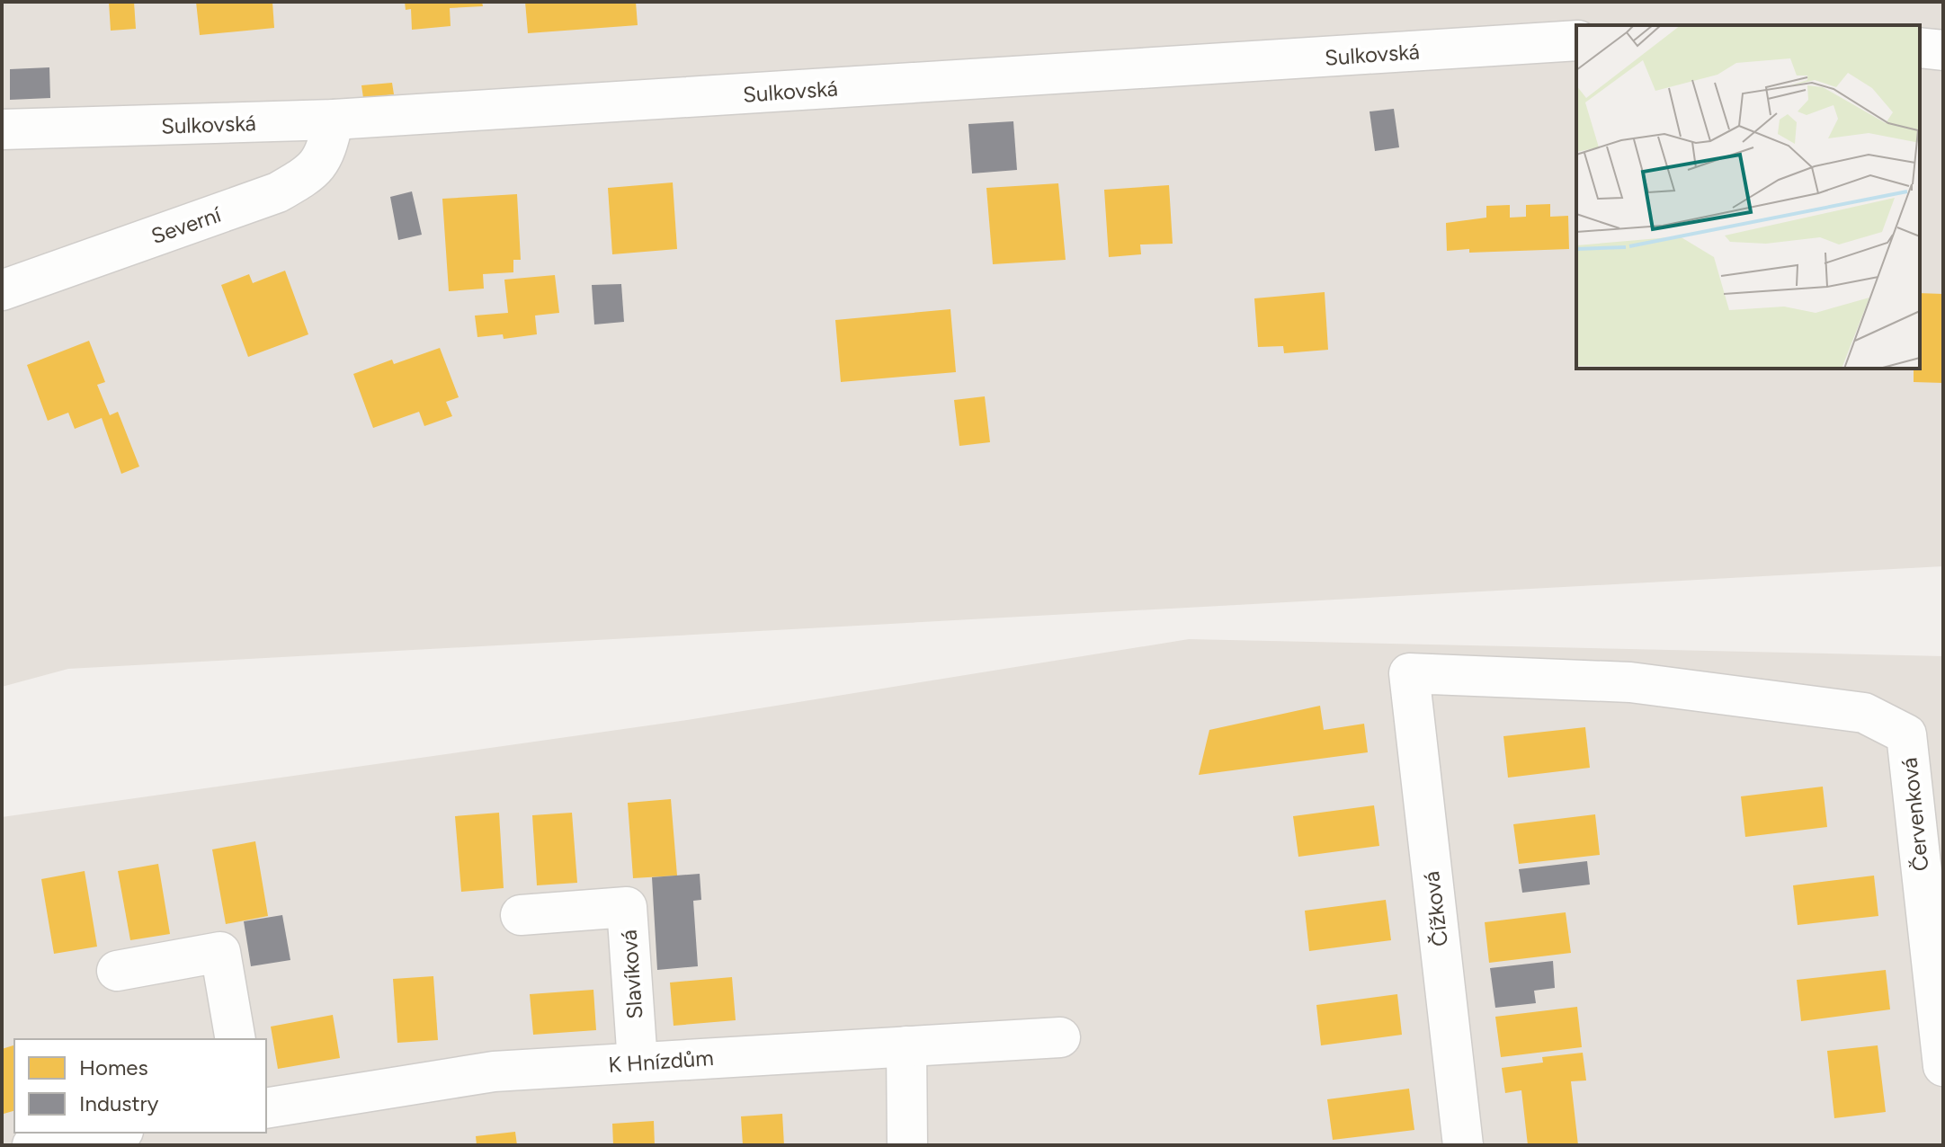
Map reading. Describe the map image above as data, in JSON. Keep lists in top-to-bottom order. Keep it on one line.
{"streets":{"street":["Sulkovská","Severní","Červenková","Čížková","Slavíková","K Hnízdům"]},"crossings":[["Sulkovská","Severní"],["Červenková","Čížková"],["Slavíková","K Hnízdům"]],"legend":["Homes","Industry"]}
